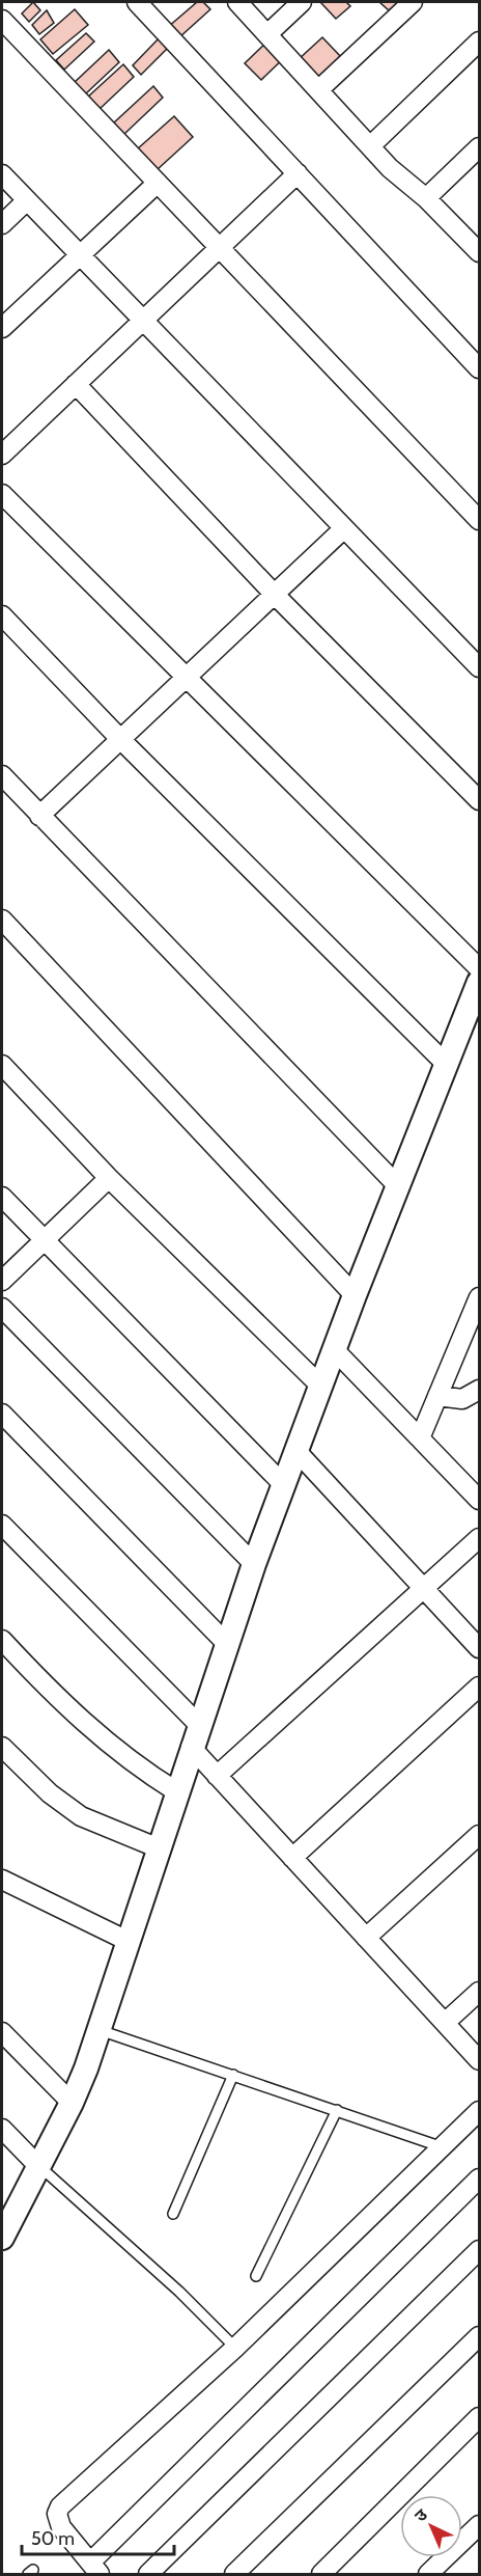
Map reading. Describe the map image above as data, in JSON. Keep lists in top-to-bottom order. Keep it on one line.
{"scale_bar":"50 m","north":"top left"}
